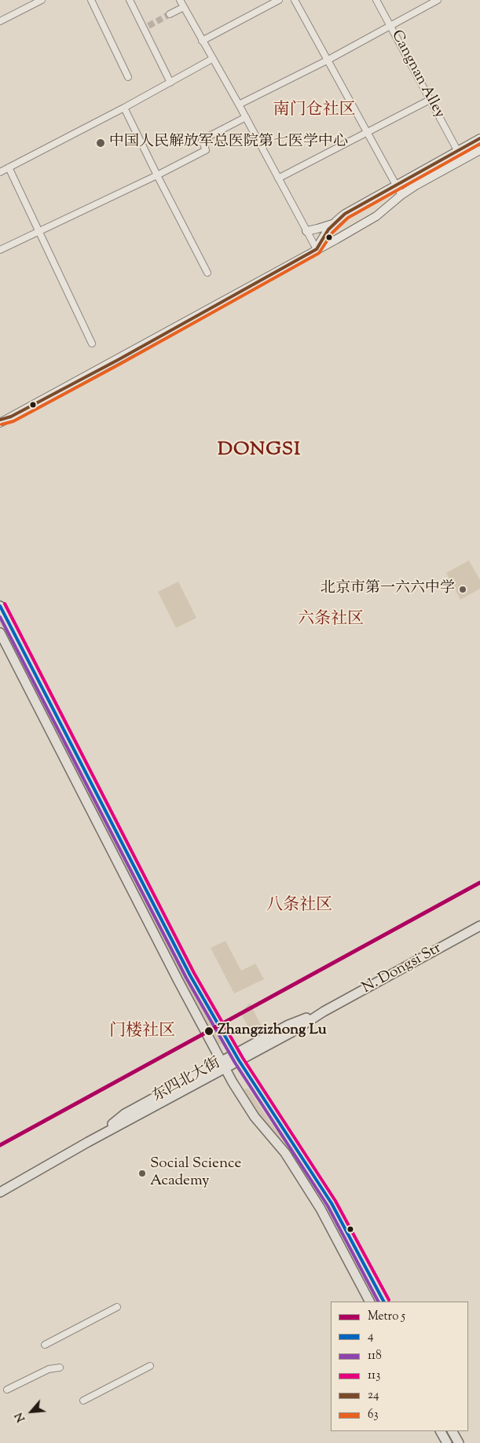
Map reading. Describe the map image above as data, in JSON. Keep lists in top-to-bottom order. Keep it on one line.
{"streets":{"main road":["N. Dongsi Str","东四北大街"],"street":["Cangnan Alley"]},"crossings":[["N. Dongsi Str","东四北大街"]],"districts":["南门仓社区","DONGSI","六条社区","八条社区","门楼社区"],"places":["中国人民解放军总医院第七医学中心","北京市第一六六中学","Zhangzizhong Lu","Social Science Academy"],"lines":["transit line 24","transit line 63","transit line 113","transit line 4","transit line 118","metro line 5"],"legend":["Metro 5","4","118","113","24","63"],"north":"bottom left"}
